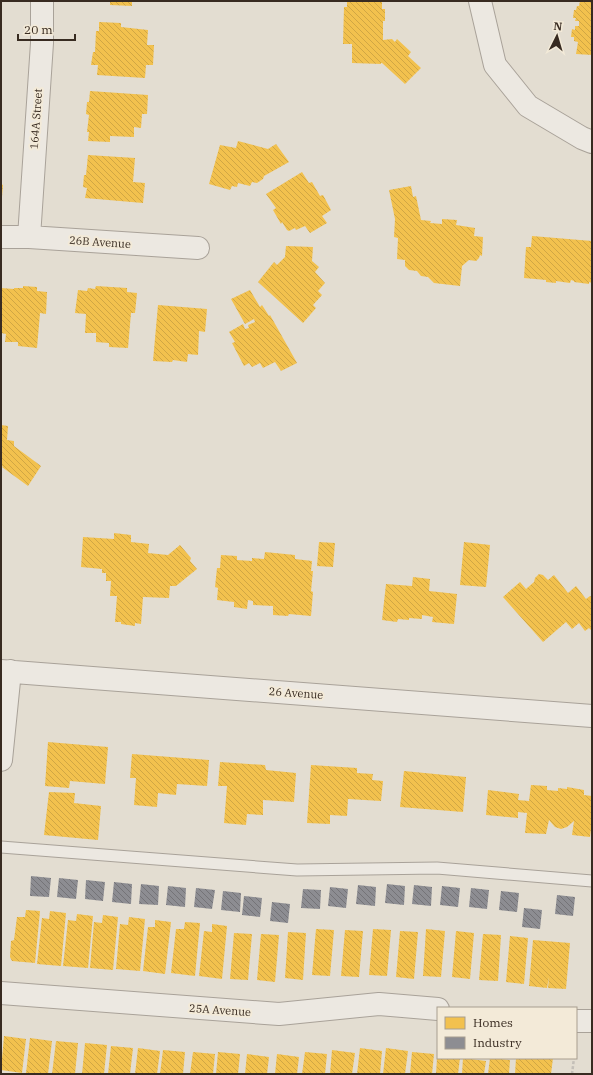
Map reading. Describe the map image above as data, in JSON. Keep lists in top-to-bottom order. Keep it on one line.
{"streets":{"street":["164A Street","26B Avenue","26 Avenue","25A Avenue"]},"crossings":[["164A Street","26B Avenue"]],"legend":["Homes","Industry"],"scale_bar":"20 m","north":"top"}
